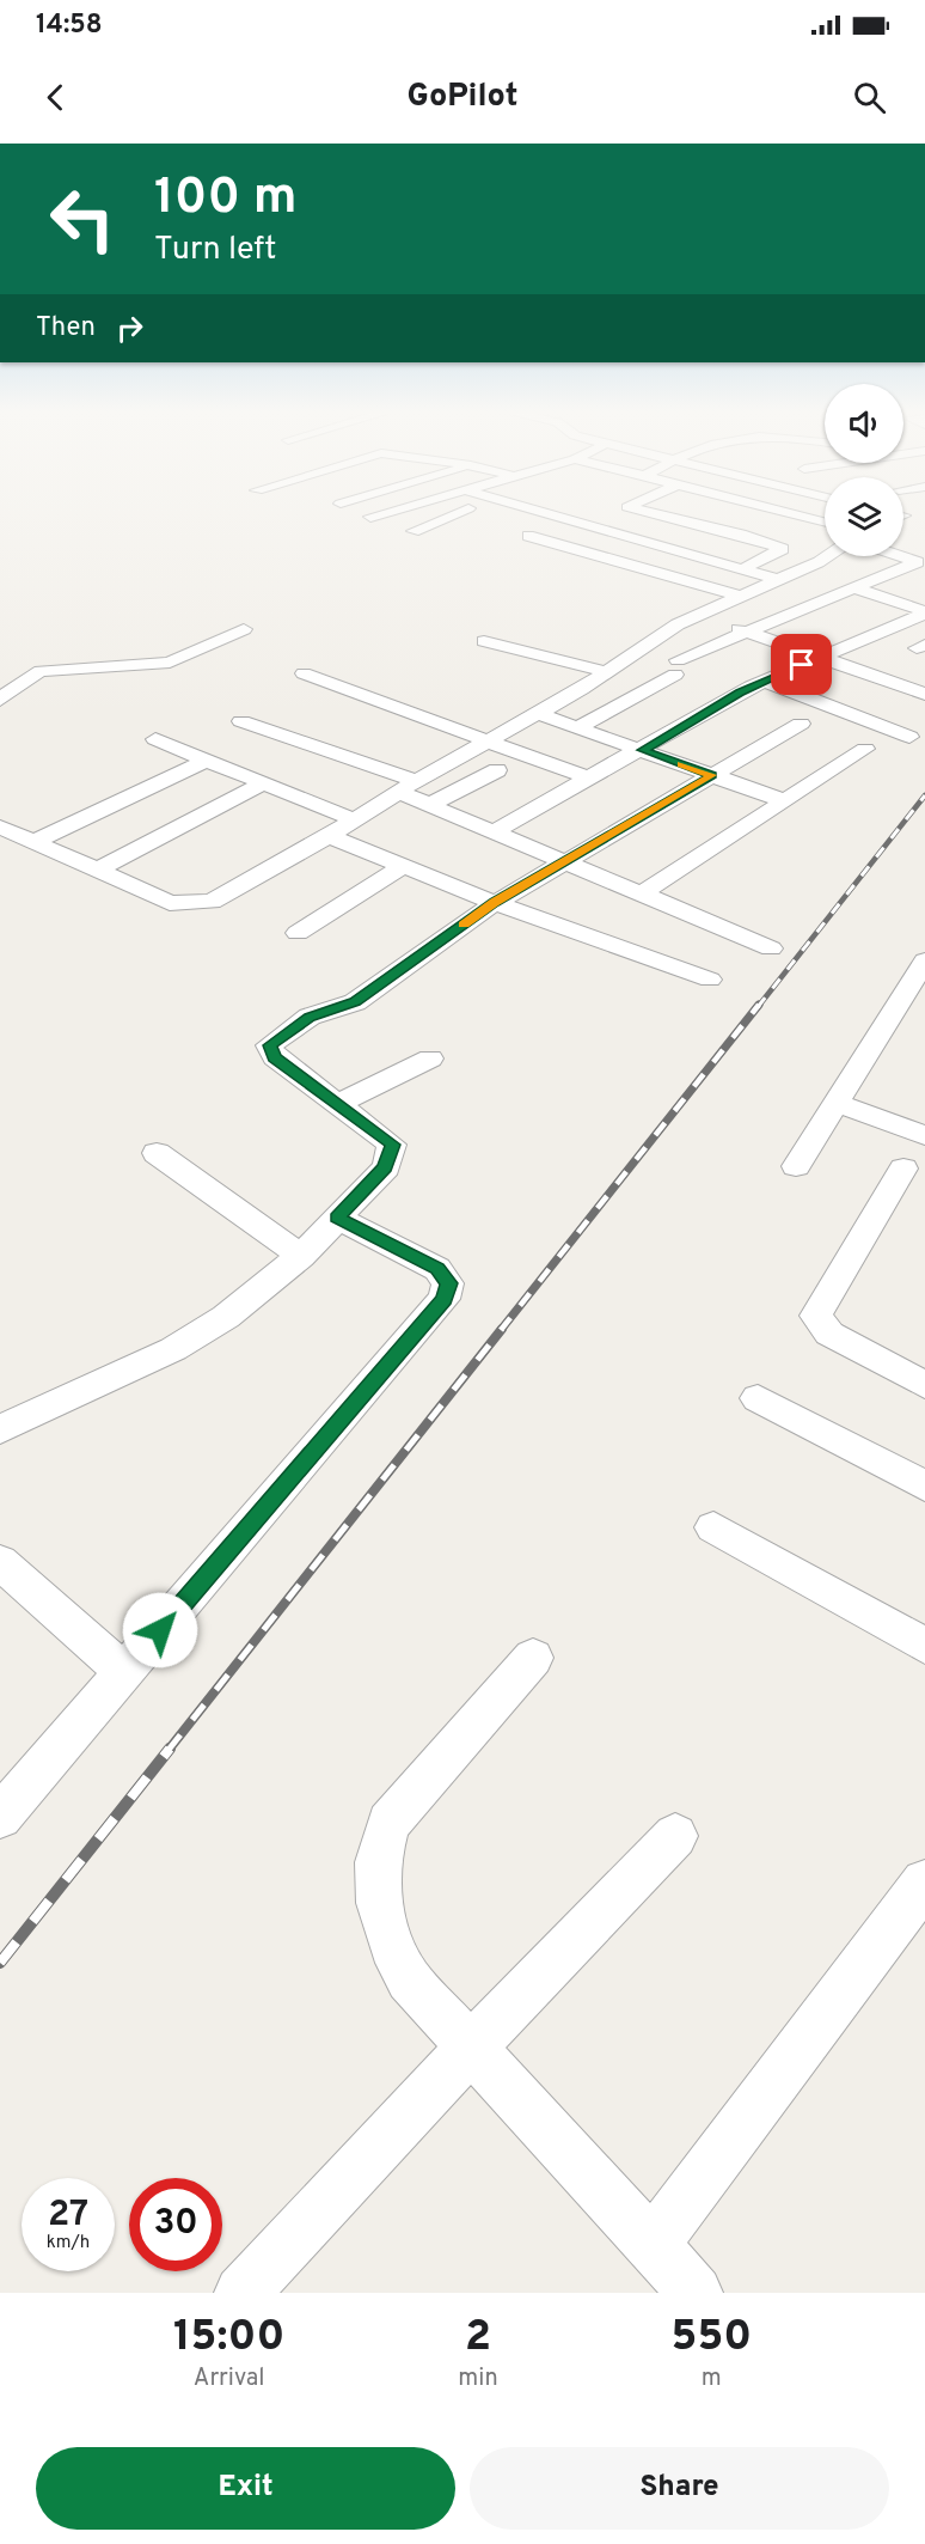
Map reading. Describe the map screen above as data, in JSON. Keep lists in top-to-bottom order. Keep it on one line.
{"page":{"status":"14:58","header":"GoPilot","turn":["100 m","Turn left"],"then":"Then","speed":"27 km/h","limit":"30","eta":["15:00","Arrival","2","min","550","m"],"buttons":["Exit","Share"]}}
